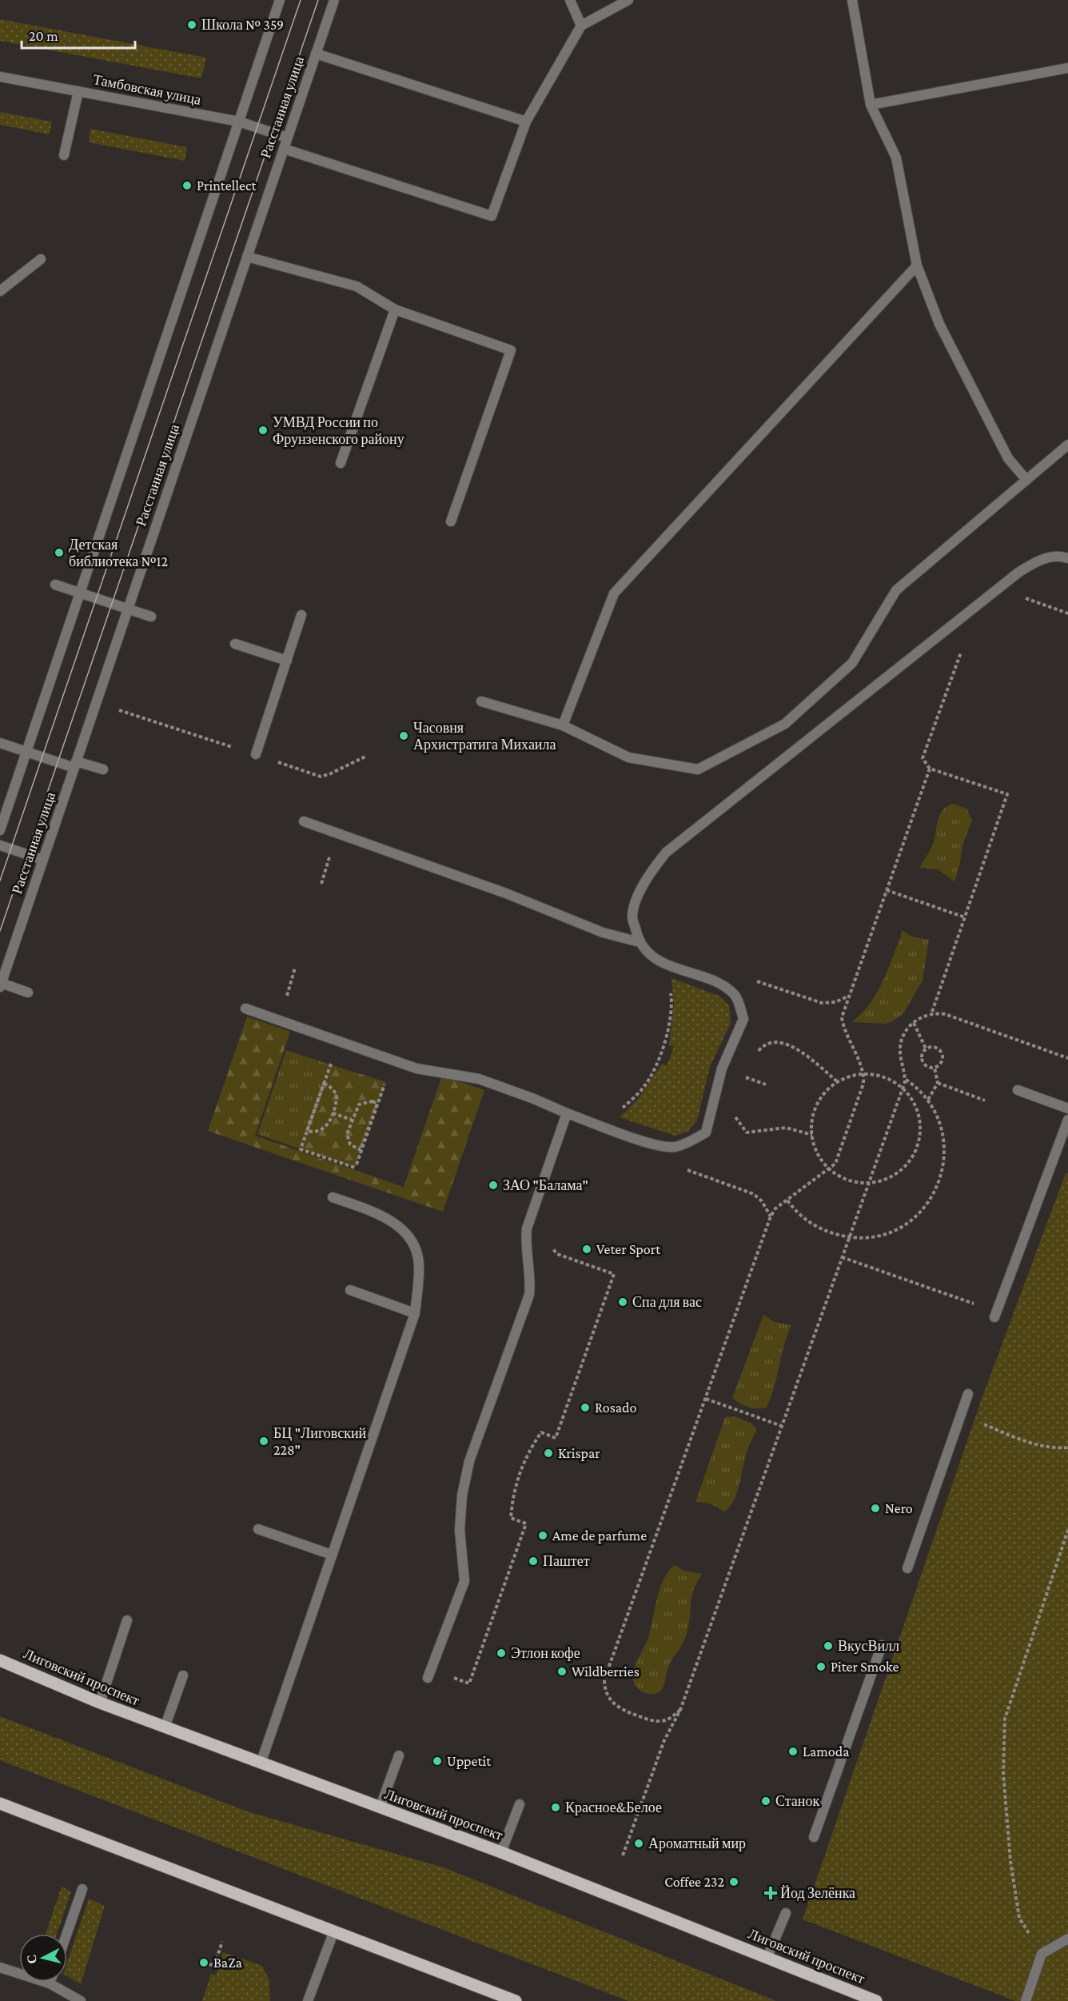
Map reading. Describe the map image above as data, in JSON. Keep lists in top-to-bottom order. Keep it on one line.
{"streets":{"main road":["Лиговский проспект"],"street":["Тамбовская улица","Расстанная улица"]},"crossings":[["Тамбовская улица","Расстанная улица"]],"places":{"other":["Школа № 359","Printellect","УМВД России по Фрунзенского району","Детская библиотека №12","Часовня Архистратига Михаила","ЗАО \"Балама\"","Veter Sport","Спа для вас","Rosado","БЦ \"Лиговский 228\"","Krispar","Nero","Ame de parfume","Паштет","ВкусВилл","Этлон кофе","Piter Smoke","Wildberries","Lamoda","Uppetit","Станок","Красное&Белое","Ароматный мир","Coffee 232","BaZa"],"health":["Йод Зелёнка"]},"scale_bar":"20 m","north":"left"}
